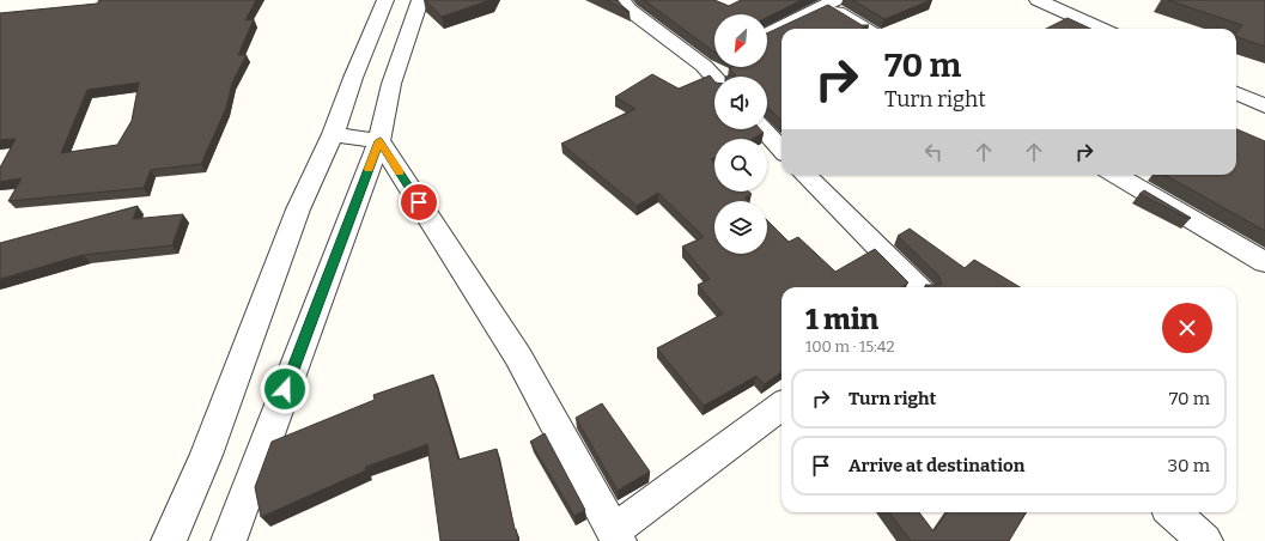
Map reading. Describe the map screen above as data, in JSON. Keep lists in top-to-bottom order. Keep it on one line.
{"north":"bottom left","page":{"turn":["70 m","Turn right"],"heading":["1 min","100 m · 15:42"],"list":[{"name":"Turn right","value":"70 m"},{"name":"Arrive at destination","value":"30 m"}]}}
